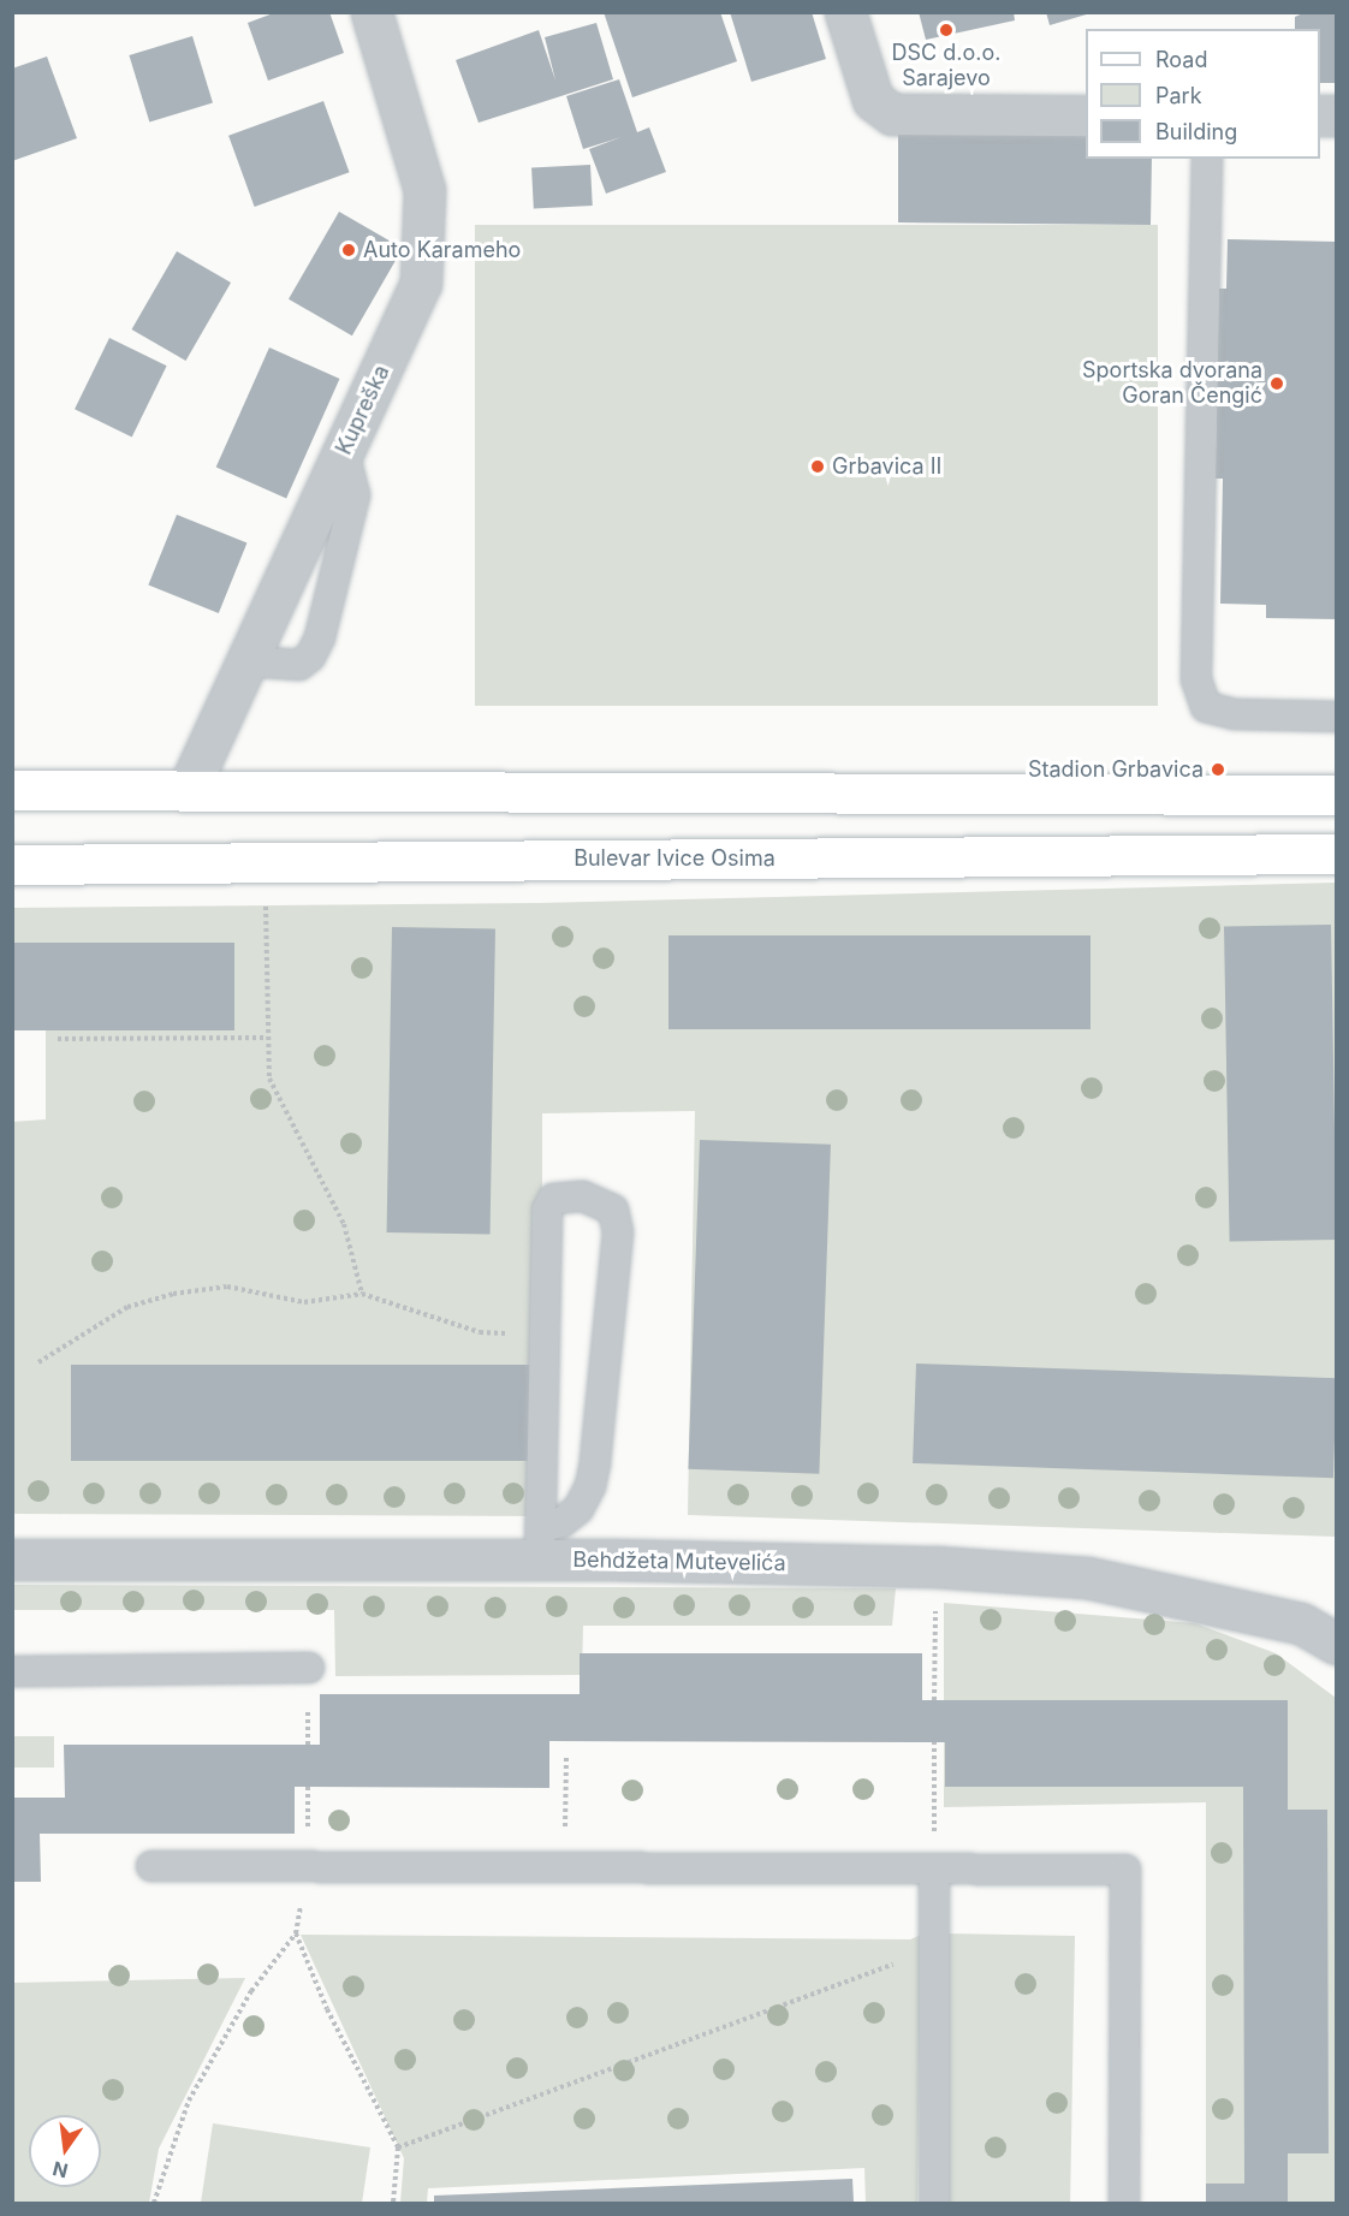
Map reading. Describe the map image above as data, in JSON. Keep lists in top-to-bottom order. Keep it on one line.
{"streets":{"main road":["Bulevar Ivice Osima"],"street":["Kupreška","Behdžeta Mutevelića"]},"places":["DSC d.o.o. Sarajevo","Auto Karameho","Sportska dvorana Goran Čengić","Grbavica II","Stadion Grbavica"],"legend":["Road","Park","Building"],"north":"bottom"}
